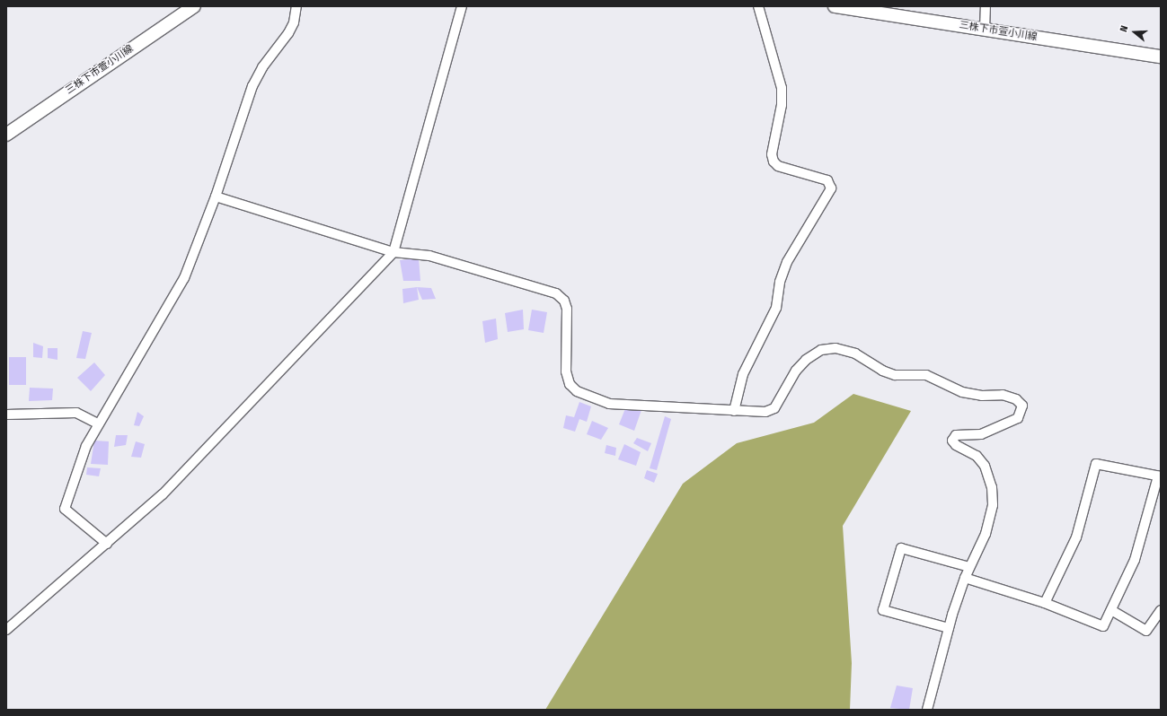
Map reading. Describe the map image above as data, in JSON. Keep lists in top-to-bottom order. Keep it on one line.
{"streets":{"main road":["三株下市萱小川線"]},"north":"left"}
